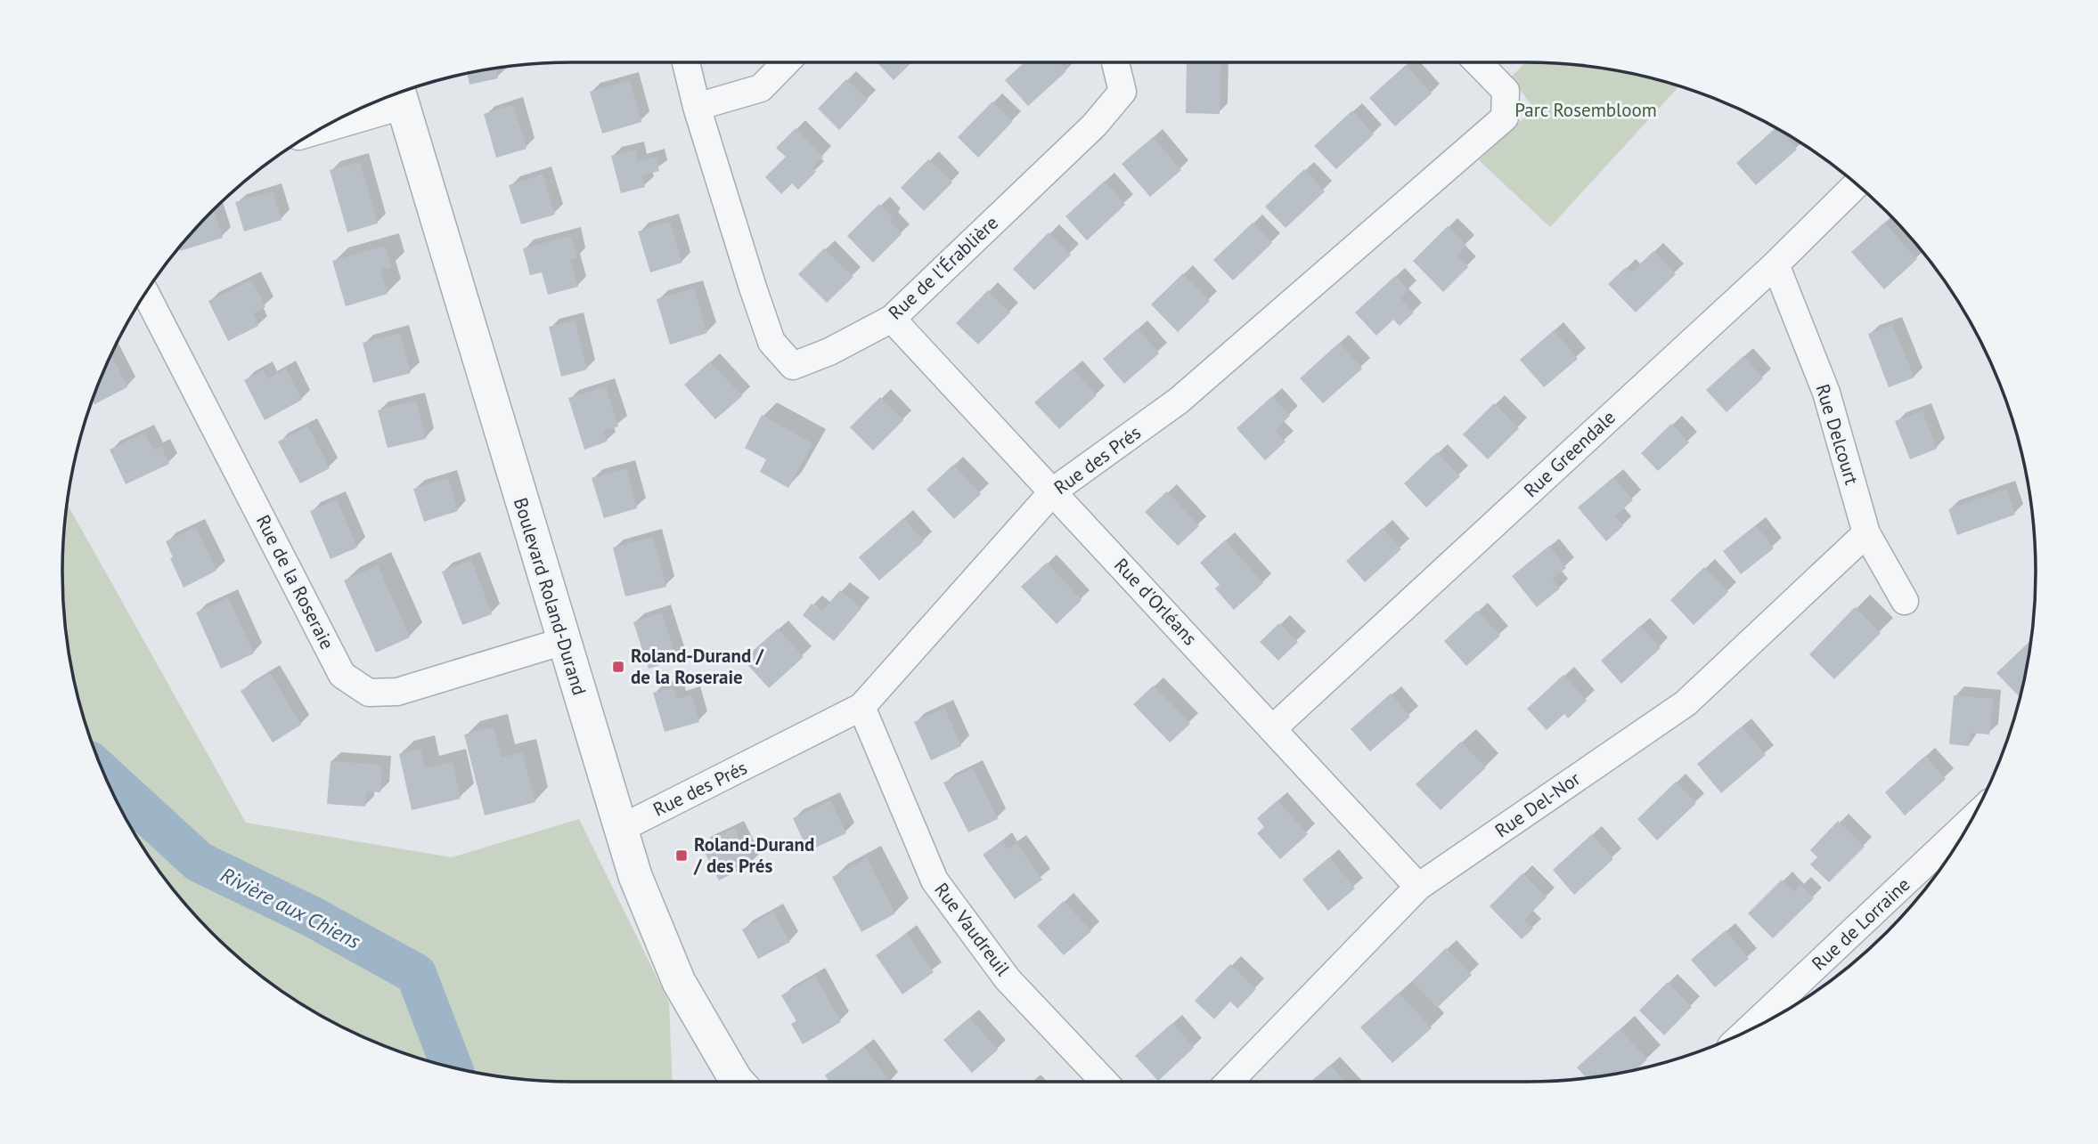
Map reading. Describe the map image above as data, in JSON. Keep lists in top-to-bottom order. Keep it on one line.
{"streets":{"street":["Rue de l'Érablière","Rue Delcourt","Rue Greendale","Rue des Prés","Rue de la Roseraie","Boulevard Roland-Durand","Rue d'Orléans","Rue Del-Nor","Rue de Lorraine","Rue Vaudreuil"]},"crossings":[["Rue de l'Érablière","Rue d'Orléans"],["Rue Delcourt","Rue Greendale"],["Rue Delcourt","Rue Del-Nor"],["Rue Greendale","Rue d'Orléans"],["Rue des Prés","Boulevard Roland-Durand"],["Rue des Prés","Rue d'Orléans"],["Rue des Prés","Rue Vaudreuil"],["Rue de la Roseraie","Boulevard Roland-Durand"],["Rue d'Orléans","Rue Del-Nor"]],"water":["Rivière aux Chiens"],"parks":["Parc Rosembloom"],"places":{"transit":["Roland-Durand / de la Roseraie","Roland-Durand / des Prés"]}}
